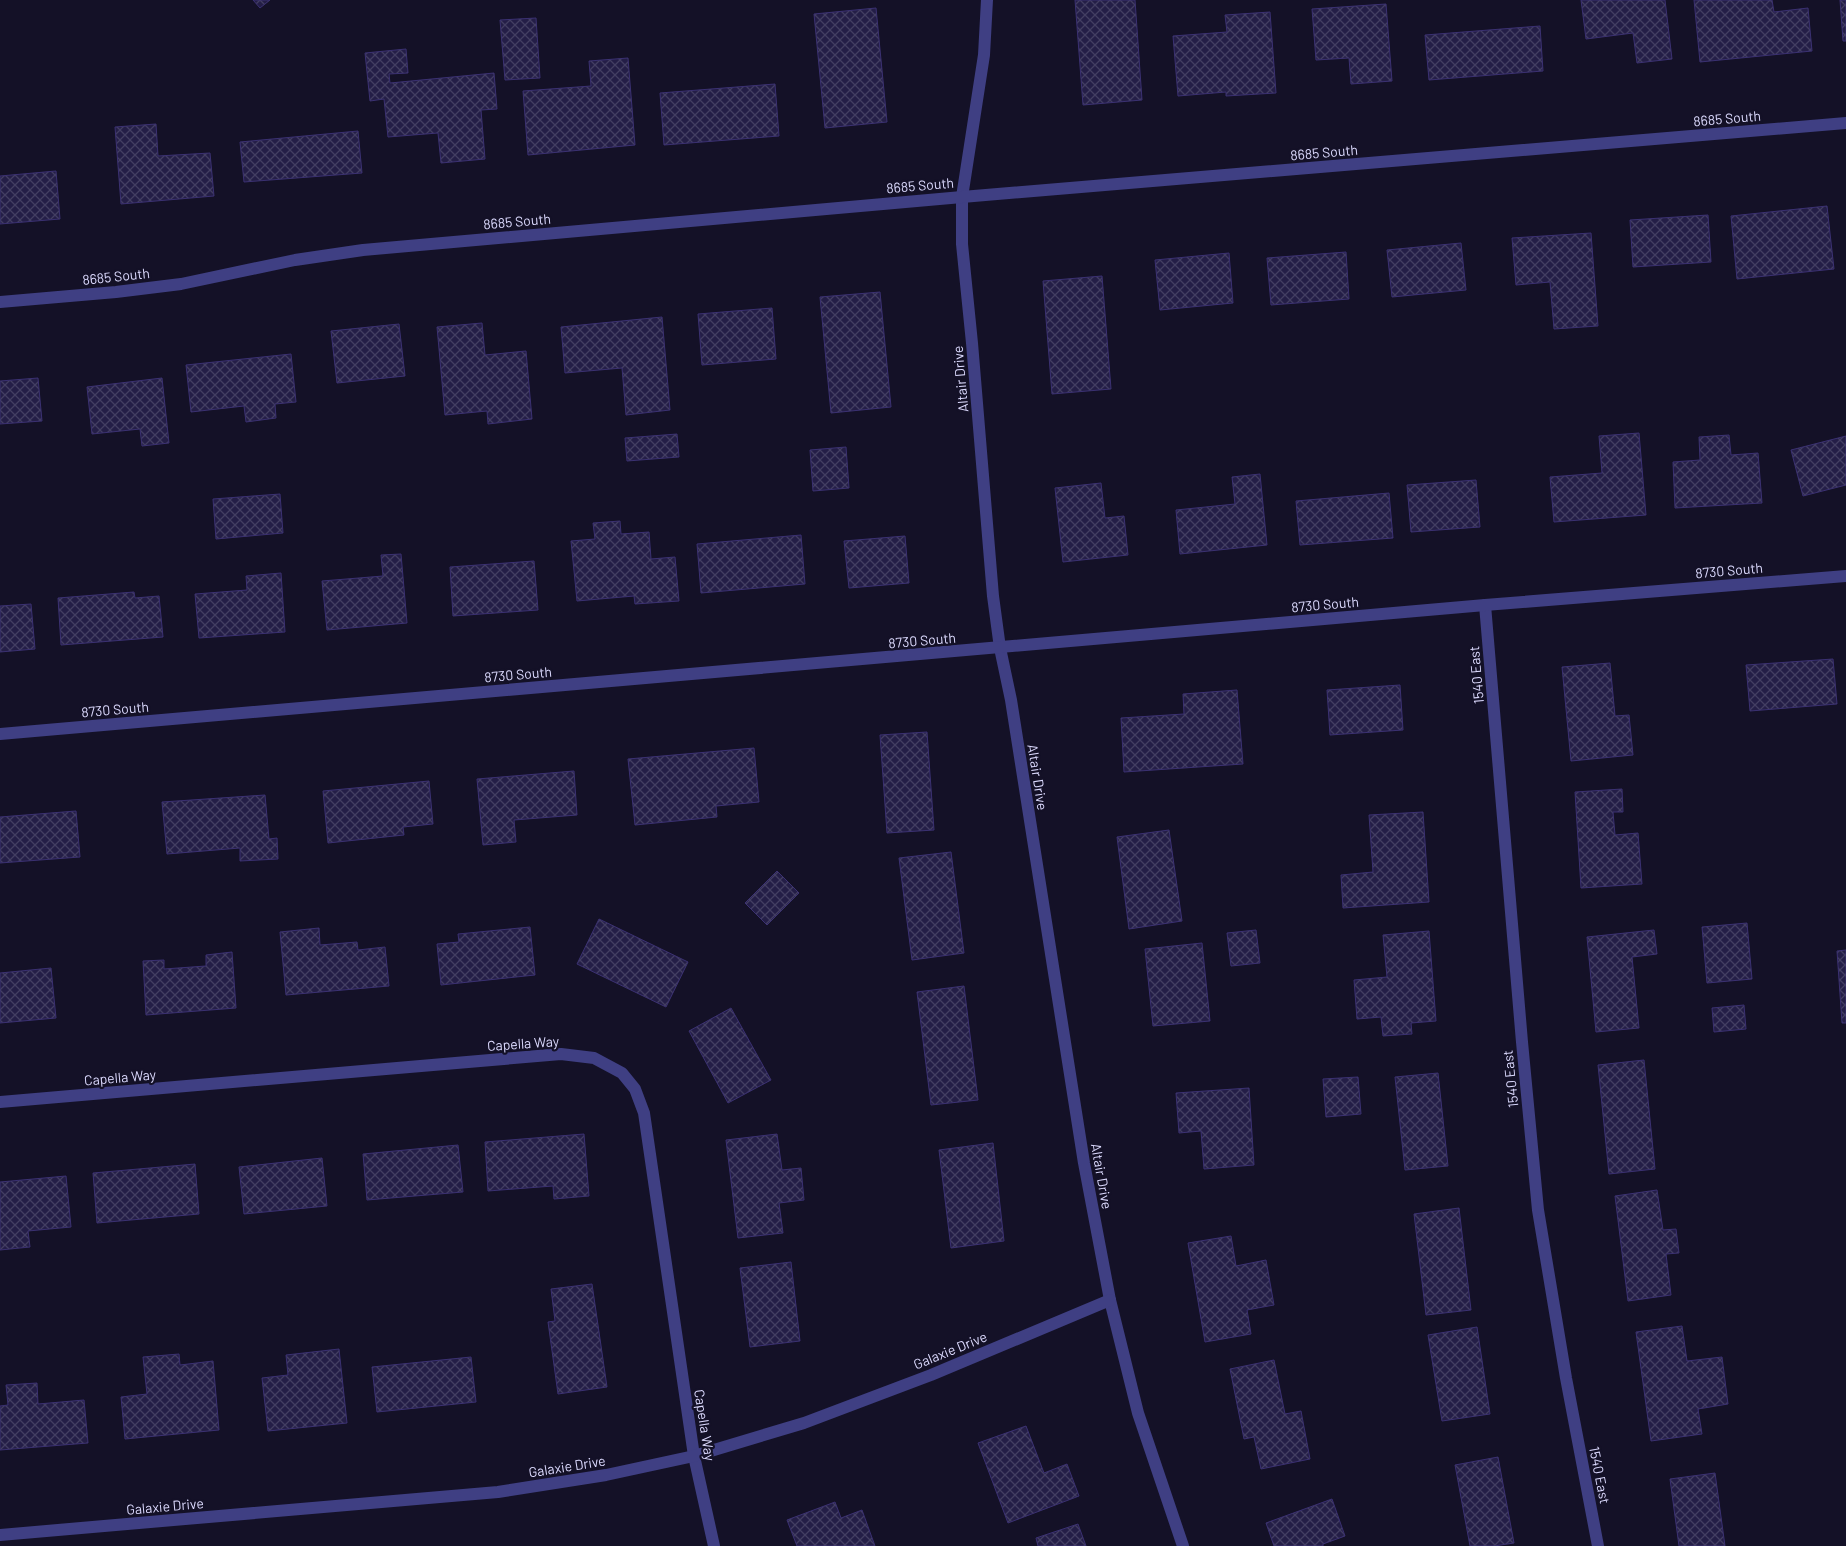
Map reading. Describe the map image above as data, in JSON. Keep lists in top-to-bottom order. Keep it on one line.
{"streets":{"street":["8685 South","Altair Drive","8730 South","1540 East","Capella Way","Galaxie Drive"]},"crossings":[["8685 South","Altair Drive"],["Altair Drive","8730 South"],["Altair Drive","Galaxie Drive"],["8730 South","1540 East"],["Capella Way","Galaxie Drive"]]}
